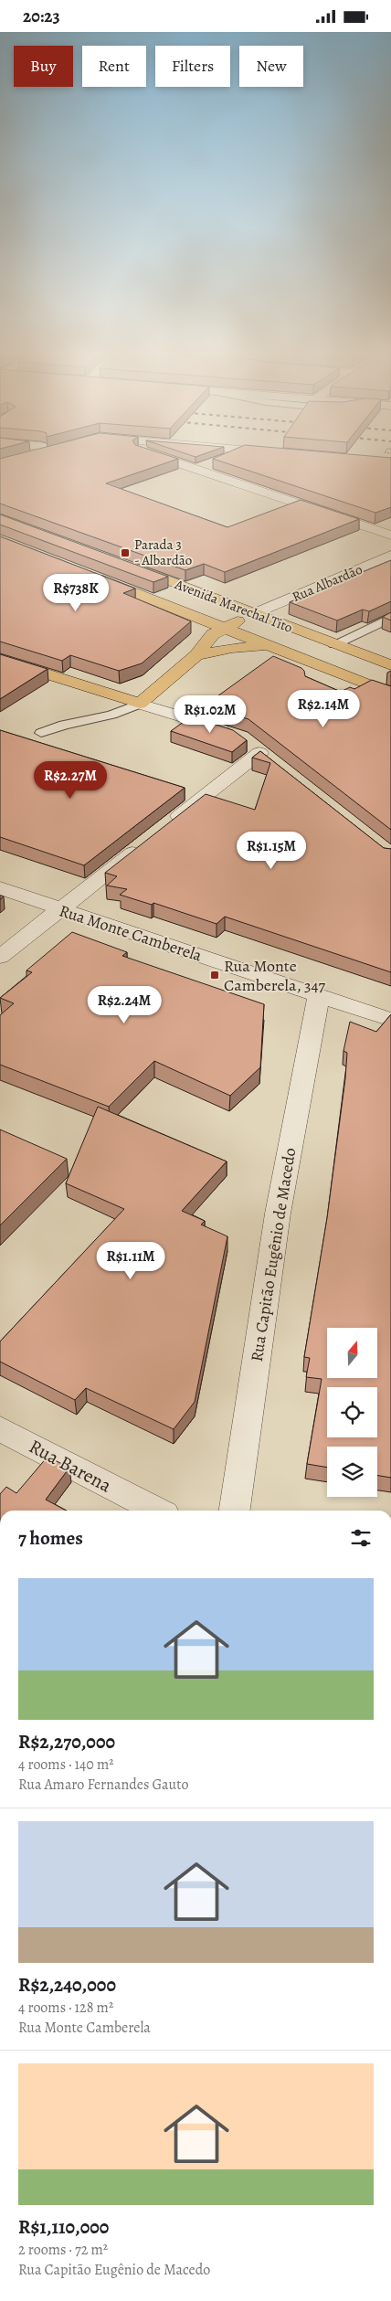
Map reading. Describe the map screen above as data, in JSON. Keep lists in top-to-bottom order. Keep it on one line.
{"streets":{"main road":["Rua Albardão","Avenida Marechal Tito"],"street":["Rua Monte Camberela","Rua Capitão Eugênio de Macedo","Rua Barena"]},"crossings":[["Rua Albardão","Avenida Marechal Tito"],["Rua Monte Camberela","Rua Capitão Eugênio de Macedo"]],"places":{"transit":["Parada 3 - Albardão","Rua Monte Camberela, 347"]},"north":"top","page":{"status":"20:23","chip":["Buy","Rent","Filters","New"],"price":["R$738K","R$2.14M","R$1.02M","R$2.27M","R$1.15M","R$2.24M","R$1.11M"],"heading":"7 homes","list":[{"name":"R$2,270,000","note":"4 rooms · 140 m² · Rua Amaro Fernandes Gauto"},{"name":"R$2,240,000","note":"4 rooms · 128 m² · Rua Monte Camberela"},{"name":"R$1,110,000","note":"2 rooms · 72 m² · Rua Capitão Eugênio de Macedo"}]}}
